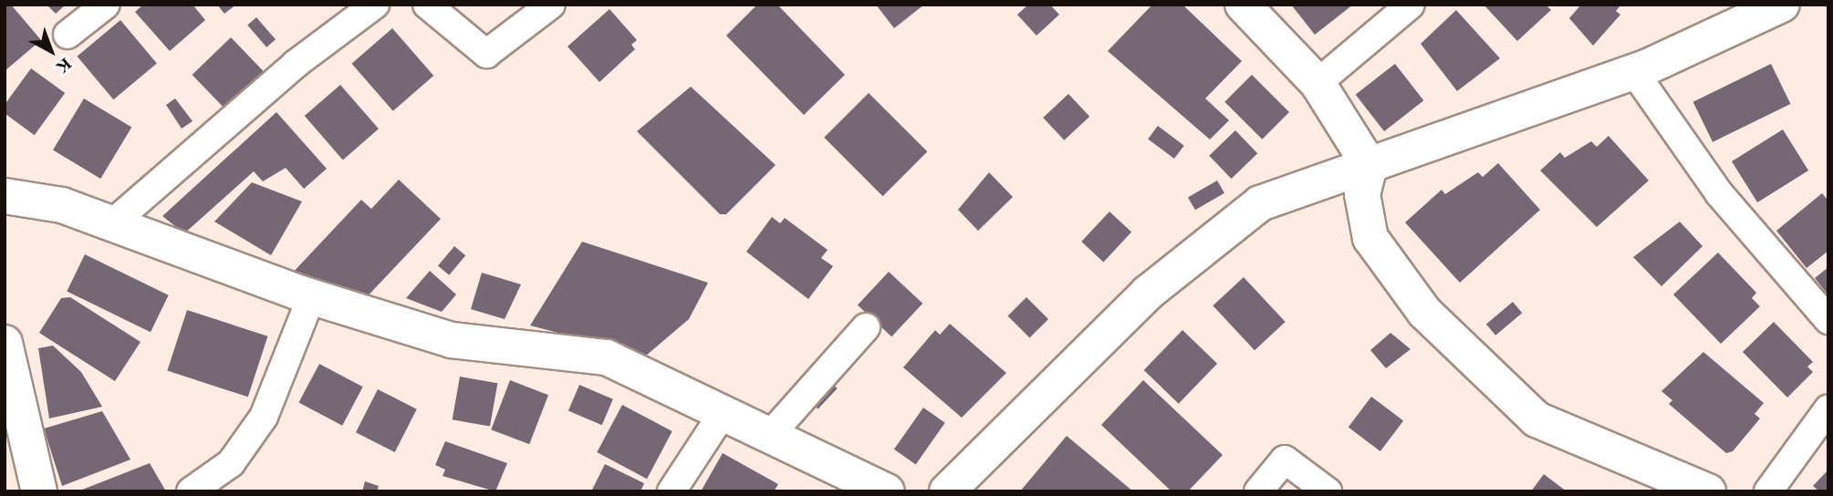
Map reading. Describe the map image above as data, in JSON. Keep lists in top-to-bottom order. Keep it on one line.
{"north":"bottom right"}
